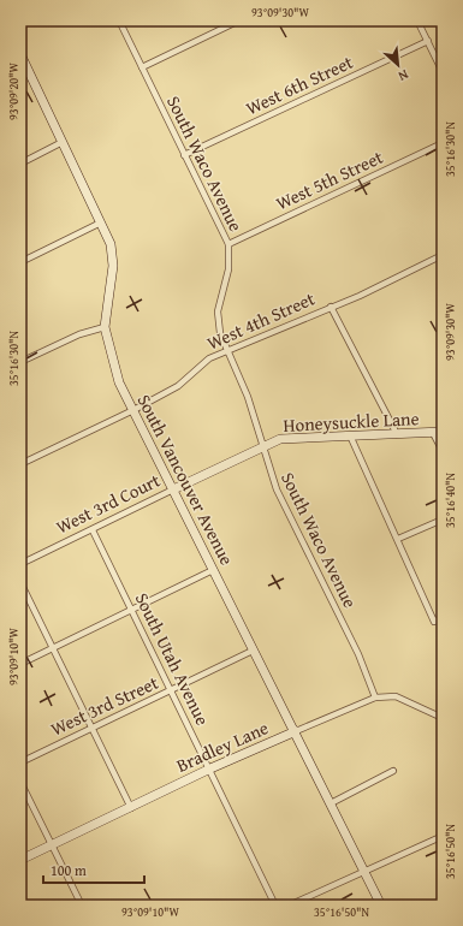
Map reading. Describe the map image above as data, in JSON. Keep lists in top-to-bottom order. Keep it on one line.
{"streets":{"street":["West 6th Street","South Waco Avenue","West 5th Street","West 4th Street","Honeysuckle Lane","South Vancouver Avenue","West 3rd Court","South Utah Avenue","West 3rd Street","Bradley Lane"]},"crossings":[["West 6th Street","South Waco Avenue"],["South Waco Avenue","West 5th Street"],["South Waco Avenue","West 4th Street"],["South Waco Avenue","Honeysuckle Lane"],["South Waco Avenue","West 3rd Court"],["South Waco Avenue","Bradley Lane"],["West 4th Street","South Vancouver Avenue"],["Honeysuckle Lane","West 3rd Court"],["South Vancouver Avenue","West 3rd Court"],["South Vancouver Avenue","West 3rd Street"],["South Vancouver Avenue","Bradley Lane"],["West 3rd Court","South Utah Avenue"],["South Utah Avenue","West 3rd Street"],["South Utah Avenue","Bradley Lane"]],"scale_bar":"100 m","north":"bottom right","coordinates":["93°09'30\"W","93°09'20\"W","35°16'30\"N","35°16'40\"N","93°09'10\"W","35°16'50\"N"]}
